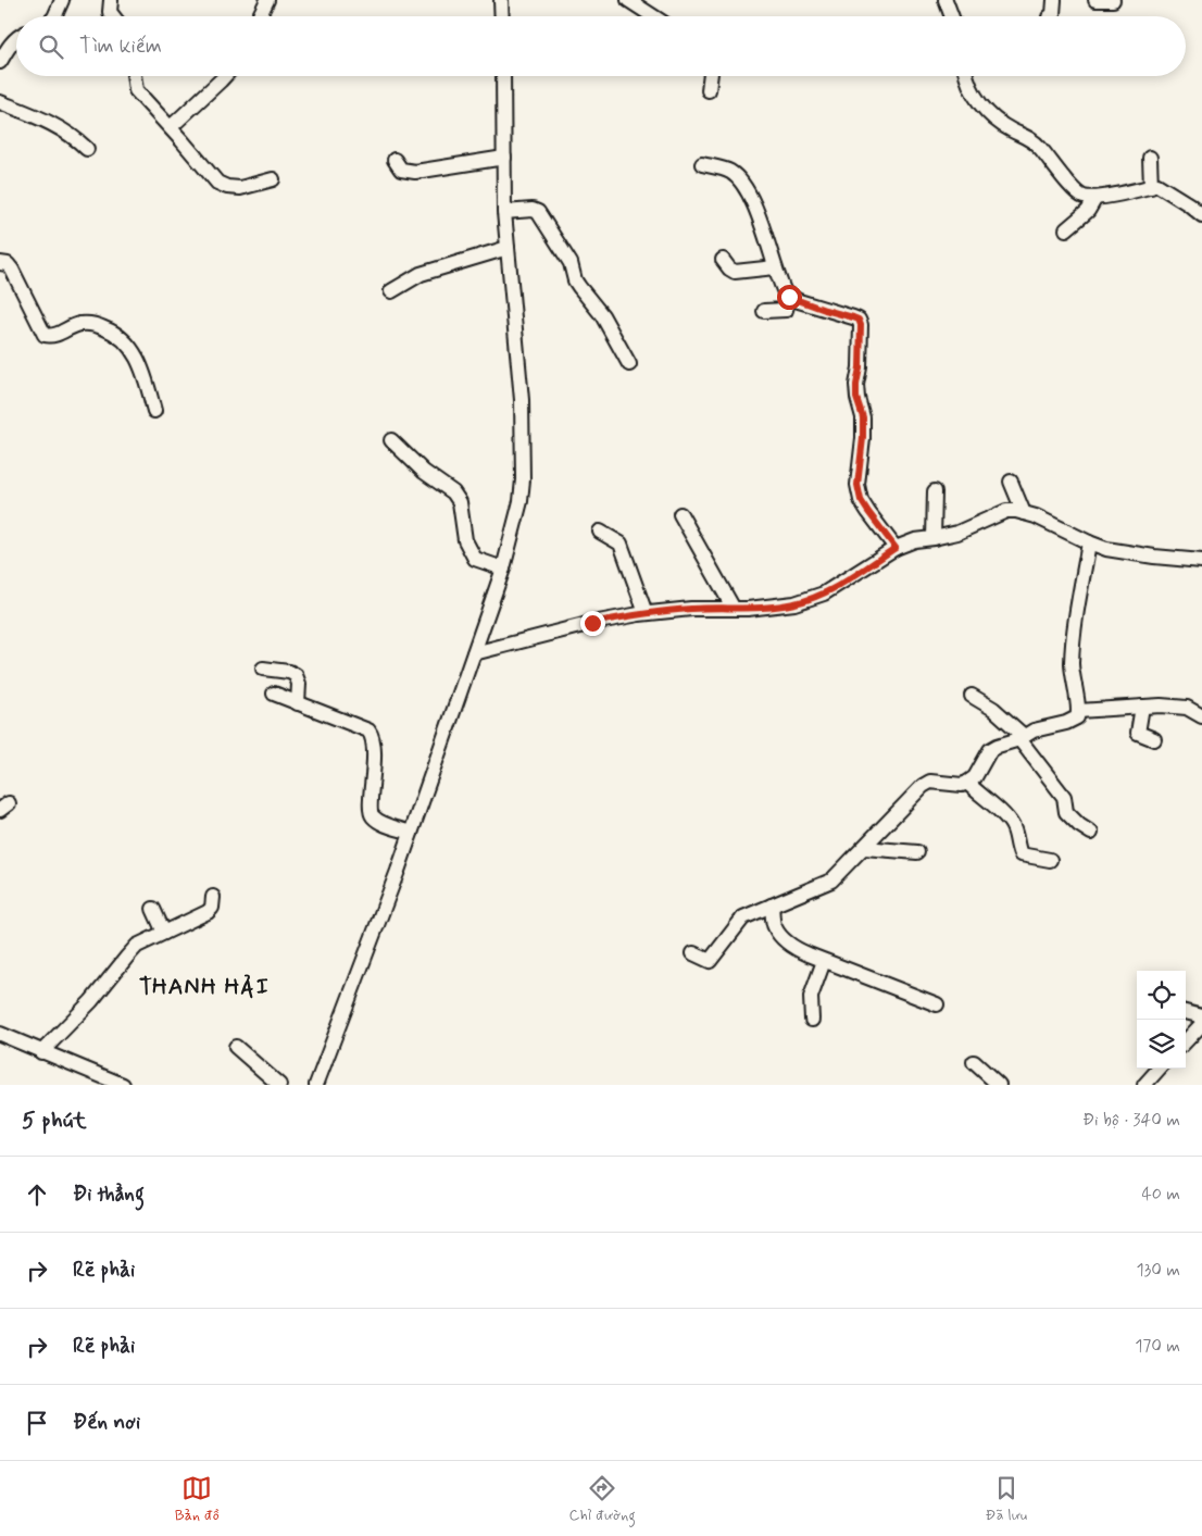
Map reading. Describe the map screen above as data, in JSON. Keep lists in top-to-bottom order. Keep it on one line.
{"districts":["THANH HẢI"],"page":{"search":"Tìm kiếm","heading":["5 phút","Đi bộ · 340 m"],"list":[["Đi thẳng","40 m"],["Rẽ phải","130 m"],["Rẽ phải","170 m"],"Đến nơi"],"nav":["Bản đồ","Chỉ đường","Đã lưu"]}}
